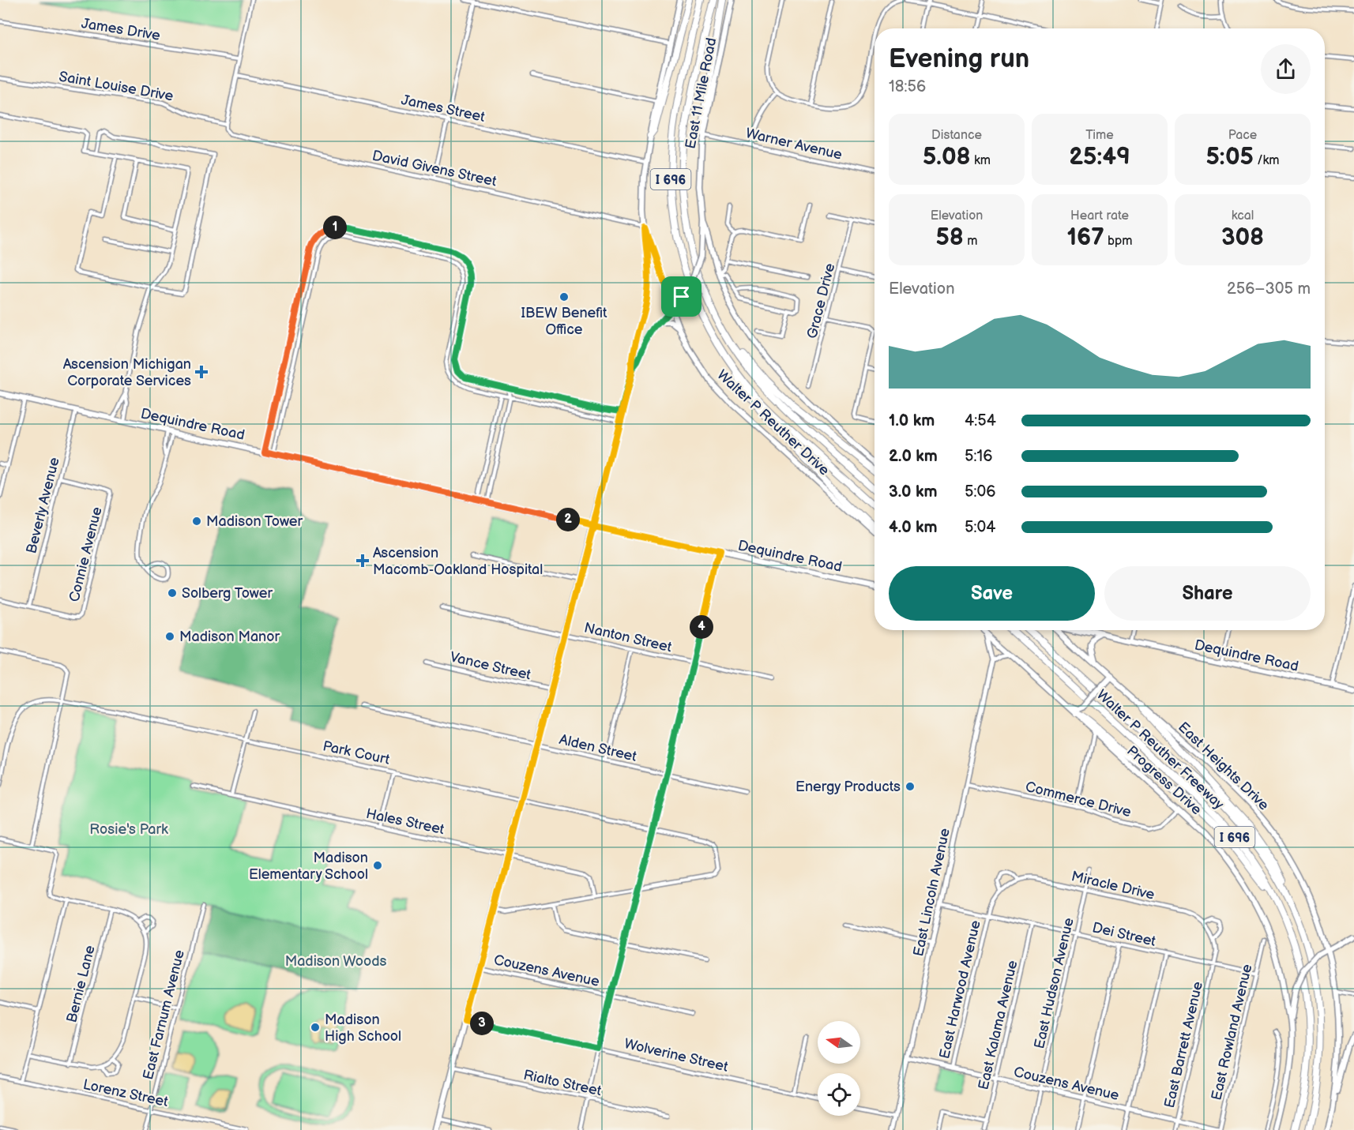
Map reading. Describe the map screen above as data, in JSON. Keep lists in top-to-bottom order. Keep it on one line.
{"streets":{"highway":["I 696","Walter P Reuther Freeway"],"main road":["East 11 Mile Road","Walter P Reuther Drive","Dequindre Road","East Heights Drive","Progress Drive"],"street":["James Drive","Saint Louise Drive","James Street","Warner Avenue","David Givens Street","Grace Drive","Beverly Avenue","Connie Avenue","Nanton Street","Vance Street","Alden Street","Park Court","Commerce Drive","Hales Street","Miracle Drive","East Lincoln Avenue","Dei Street","Couzens Avenue","East Hudson Avenue","Bernie Lane","East Harwood Avenue","East Farnum Avenue","East Kalama Avenue","East Rowland Avenue","East Barrett Avenue","Wolverine Street","Rialto Street","Lorenz Street"]},"crossings":[["Saint Louise Drive","David Givens Street"],["East 11 Mile Road","James Street"],["East 11 Mile Road","Warner Avenue"],["East 11 Mile Road","David Givens Street"],["East 11 Mile Road","Walter P Reuther Drive"],["East 11 Mile Road","Dequindre Road"],["East 11 Mile Road","Nanton Street"],["East 11 Mile Road","Vance Street"],["East 11 Mile Road","Alden Street"],["East 11 Mile Road","Park Court"],["East 11 Mile Road","Hales Street"],["East 11 Mile Road","Couzens Avenue"],["East 11 Mile Road","Wolverine Street"],["East 11 Mile Road","Rialto Street"],["David Givens Street","Walter P Reuther Drive"],["Dequindre Road","Beverly Avenue"],["Beverly Avenue","Connie Avenue"],["Progress Drive","Commerce Drive"],["Progress Drive","East Lincoln Avenue"],["Commerce Drive","East Lincoln Avenue"],["Miracle Drive","Dei Street"],["Miracle Drive","East Hudson Avenue"],["Miracle Drive","East Harwood Avenue"],["Miracle Drive","East Barrett Avenue"],["East Lincoln Avenue","Dei Street"],["East Lincoln Avenue","Couzens Avenue"],["Dei Street","East Hudson Avenue"],["Dei Street","East Harwood Avenue"],["Dei Street","East Kalama Avenue"],["Dei Street","East Rowland Avenue"],["Dei Street","East Barrett Avenue"],["Couzens Avenue","East Hudson Avenue"],["Couzens Avenue","East Harwood Avenue"],["Couzens Avenue","East Kalama Avenue"],["Couzens Avenue","East Rowland Avenue"],["Couzens Avenue","East Barrett Avenue"],["East Farnum Avenue","Lorenz Street"]],"parks":["Rosie's Park","Madison Woods"],"places":{"other":["IBEW Benefit Office","Madison Tower","Solberg Tower","Madison Manor","Energy Products","Madison Elementary School","Madison High School"],"health":["Ascension Michigan Corporate Services","Ascension Macomb-Oakland Hospital"]},"north":"left","page":{"heading":["Evening run","18:56"],"stats":[["Distance","5.08 km"],["Time","25:49"],["Pace","5:05 /km"],["Elevation","58 m"],["Heart rate","167 bpm"],["kcal","308"]],"pins":["1","2","4","3"],"chart":["Elevation","256–305 m"],"list":[{"name":"1.0 km","note":"4:54"},{"name":"2.0 km","note":"5:16"},{"name":"3.0 km","note":"5:06"},{"name":"4.0 km","note":"5:04"}],"buttons":["Save","Share"]}}
